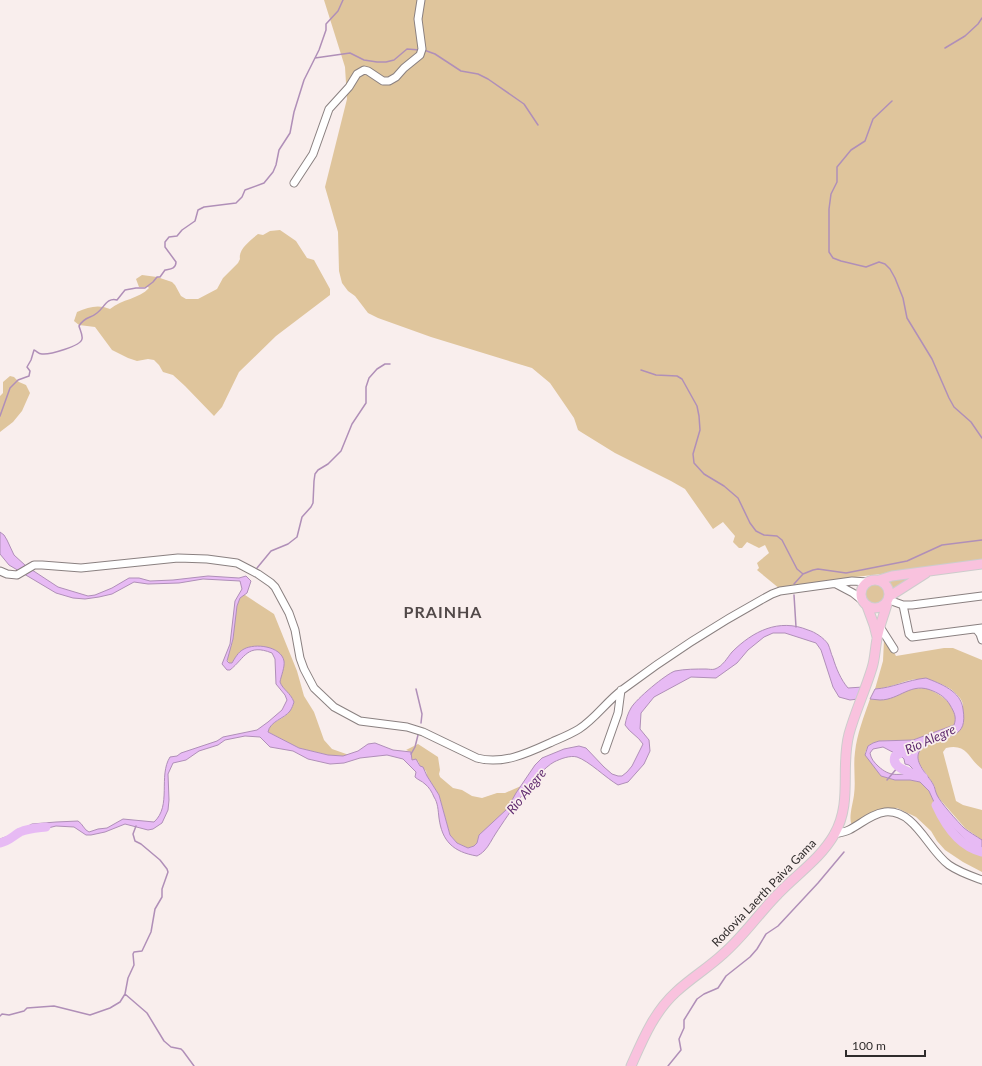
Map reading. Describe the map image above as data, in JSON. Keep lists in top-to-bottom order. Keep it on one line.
{"streets":{"main road":["Rodovia Laerth Paiva Gama"]},"districts":["PRAINHA"],"water":["Rio Alegre"],"scale_bar":"100 m"}
